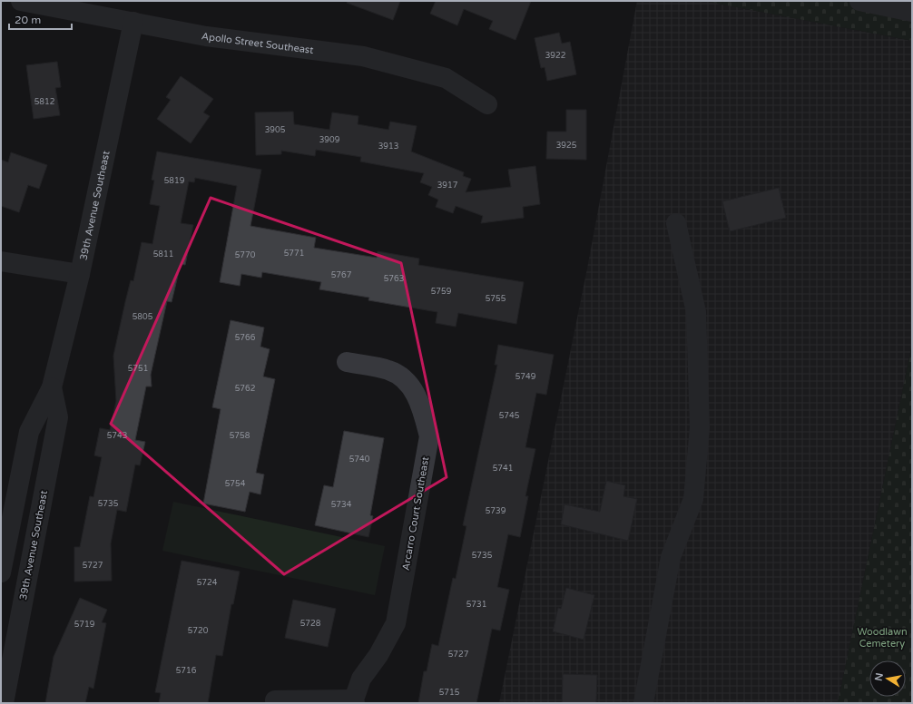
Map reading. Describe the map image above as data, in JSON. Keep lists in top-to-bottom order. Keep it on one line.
{"streets":{"street":["Apollo Street Southeast","39th Avenue Southeast","Arcarro Court Southeast"]},"crossings":[["Apollo Street Southeast","39th Avenue Southeast"]],"parks":["Woodlawn Cemetery"],"house_numbers":["3922","5812","3905","3909","3925","3913","5819","3917","5771","5811","5770","5767","5763","5759","5755","5805","5766","5751","5749","5762","5745","5743","5758","5740","5741","5754","5735","5734","5739","5735","5727","5724","5731","5728","5719","5720","5727","5716","5715"],"scale_bar":"20 m","north":"left"}
